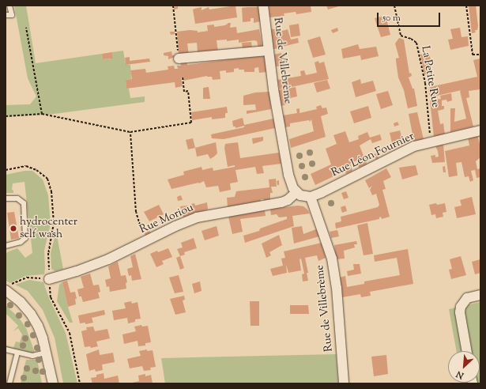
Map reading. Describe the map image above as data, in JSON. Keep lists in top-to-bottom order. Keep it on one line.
{"streets":{"street":["Rue de Villebrème","Rue Léon Fournier","Rue Moriou"],"path":["La Petite Rue"]},"crossings":[["Rue de Villebrème","Rue Léon Fournier"],["Rue de Villebrème","Rue Moriou"],["La Petite Rue","Rue Léon Fournier"]],"places":["hydrocenter self wash"],"scale_bar":"50 m","north":"bottom left"}
